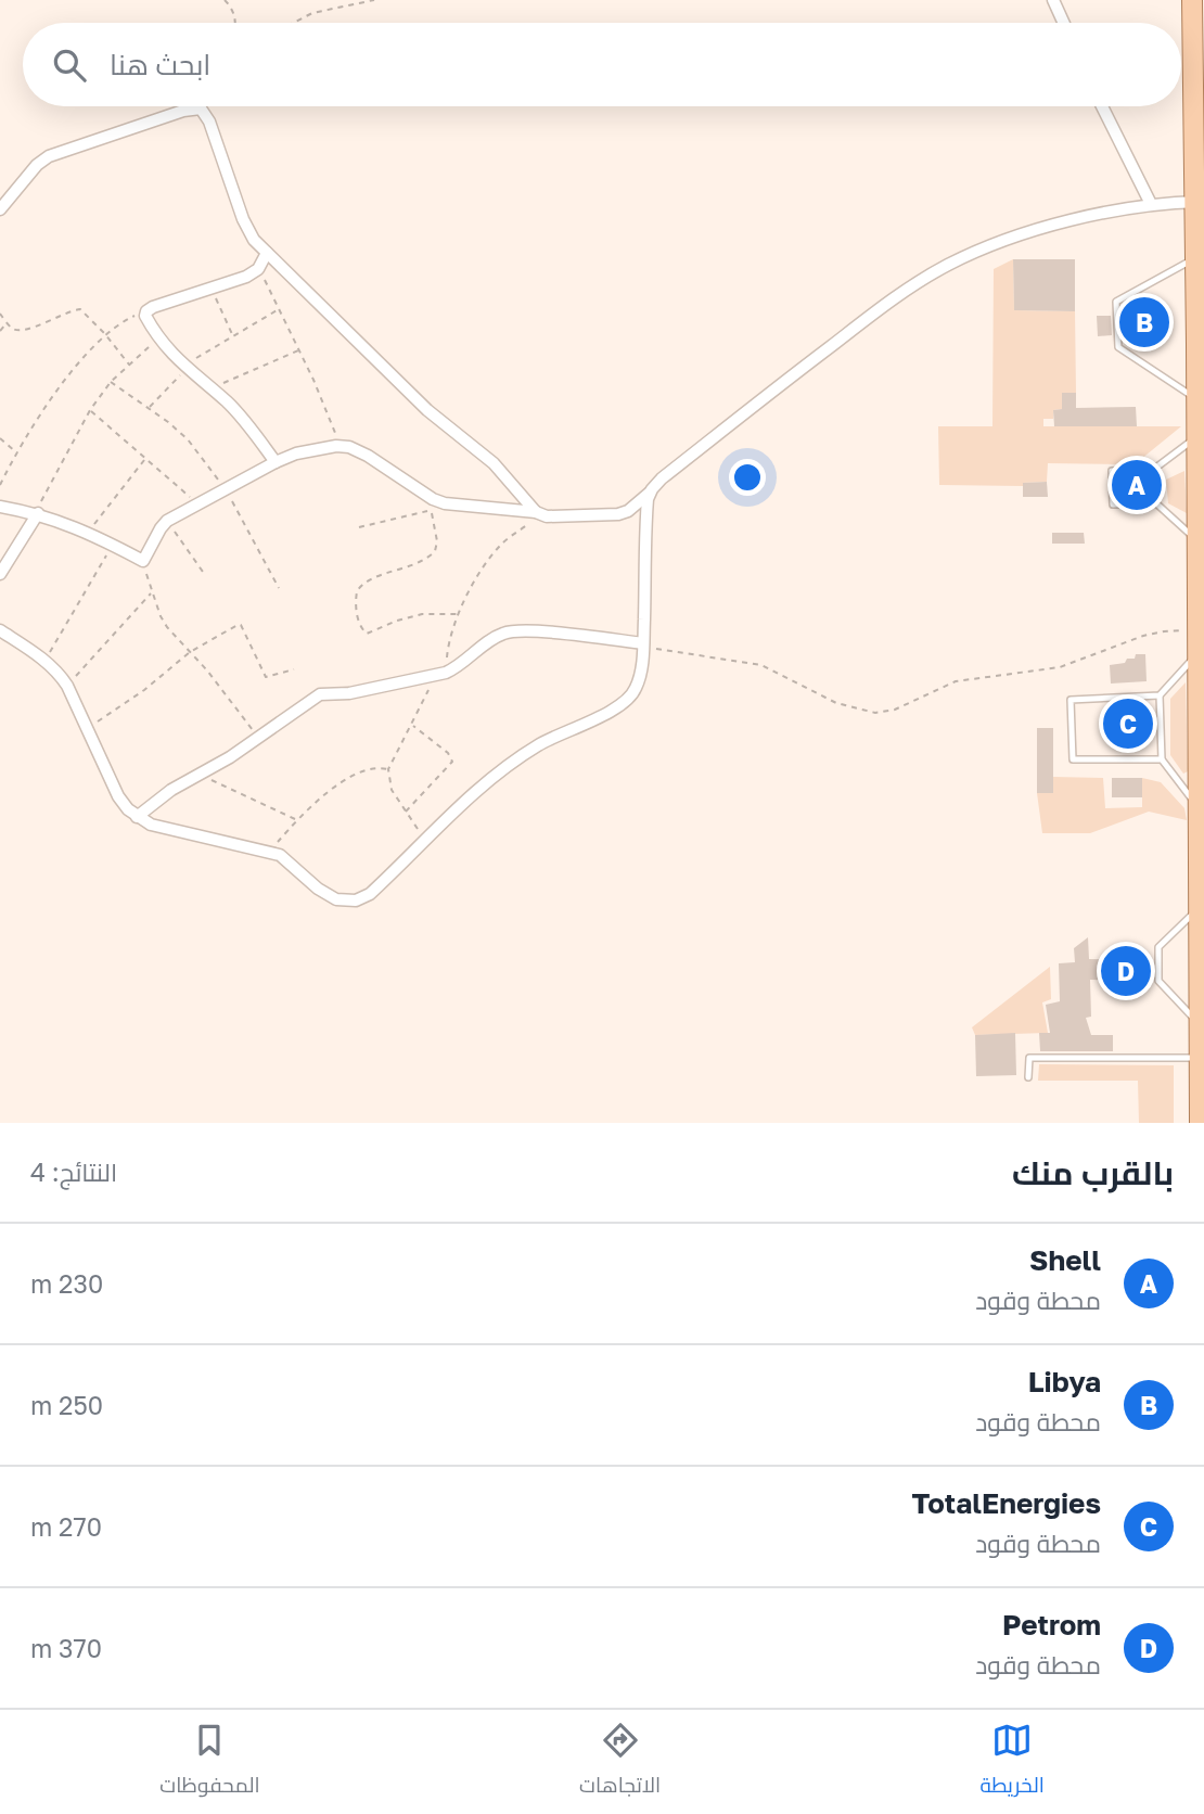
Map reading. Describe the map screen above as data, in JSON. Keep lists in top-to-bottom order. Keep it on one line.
{"page":{"search":"ابحث هنا","pins":["B","A","C","D"],"heading":["بالقرب منك","النتائج: 4"],"list":[{"mark":"A","name":"Shell","note":"محطة وقود","value":"230 m"},{"mark":"B","name":"Libya","note":"محطة وقود","value":"250 m"},{"mark":"C","name":"TotalEnergies","note":"محطة وقود","value":"270 m"},{"mark":"D","name":"Petrom","note":"محطة وقود","value":"370 m"}],"nav":["الخريطة","الاتجاهات","المحفوظات"]}}
